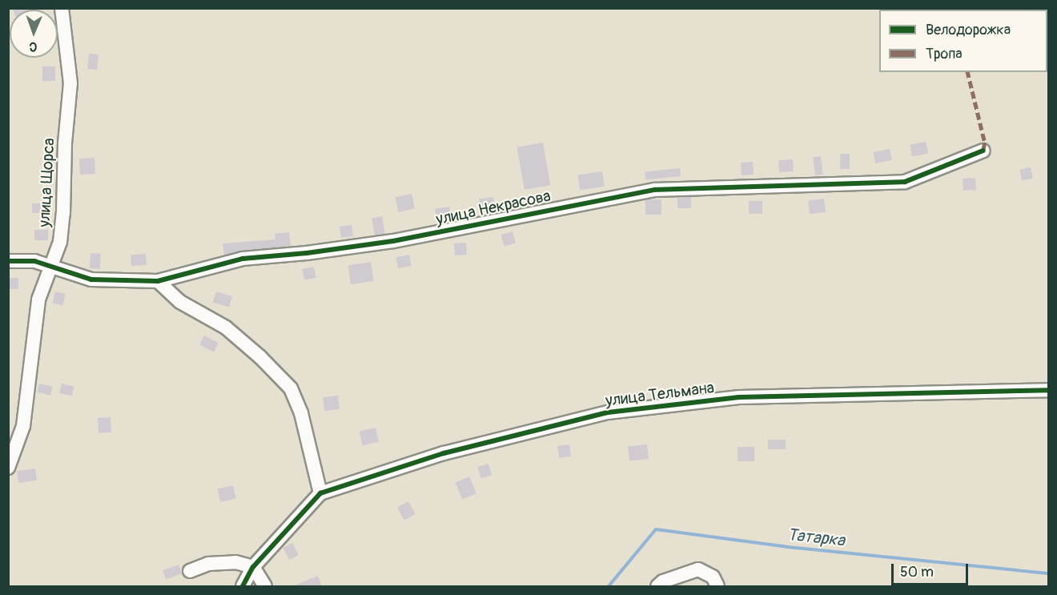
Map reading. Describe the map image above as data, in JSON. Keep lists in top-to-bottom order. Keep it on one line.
{"streets":{"street":["улица Щорса","улица Некрасова","улица Тельмана"]},"crossings":[["улица Щорса","улица Некрасова"]],"water":["Татарка"],"legend":["Велодорожка","Тропа"],"scale_bar":"50 m","north":"bottom"}
